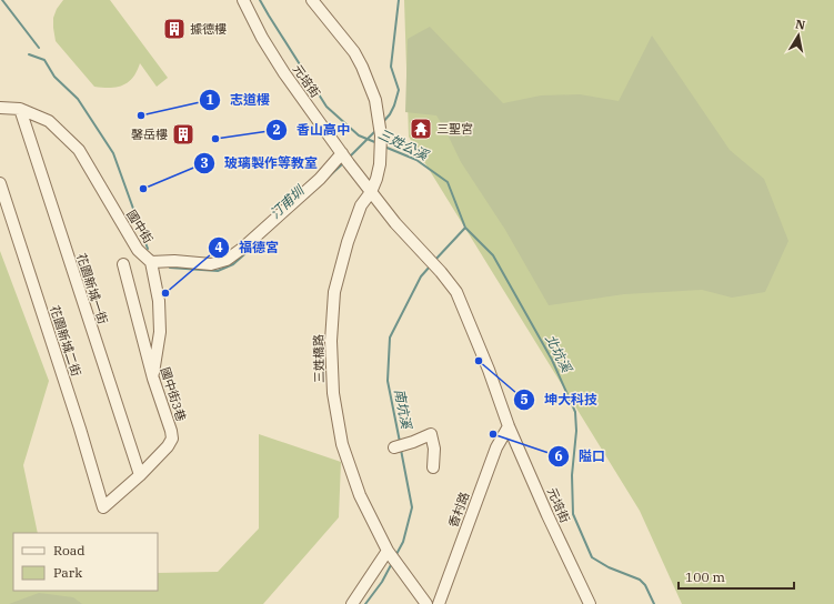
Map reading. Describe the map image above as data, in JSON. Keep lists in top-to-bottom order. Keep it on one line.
{"streets":{"street":["元培街","國中街","花園新城一街","花園新城二街","三姓橋路","國中街3巷","香村路"]},"crossings":[["元培街","國中街"],["元培街","三姓橋路"],["元培街","香村路"],["國中街","花園新城一街"],["花園新城一街","國中街3巷"],["花園新城二街","國中街3巷"]],"water":["三姓公溪","汀甫圳","北坑溪","南坑溪"],"places":{"building":["據德樓","馨岳樓"],"other":["志道樓","香山高中","玻璃製作等教室","福德宮","坤大科技","隘口"],"temple":["三聖宮"]},"legend":["Road","Park"],"scale_bar":"100 m","north":"top"}
